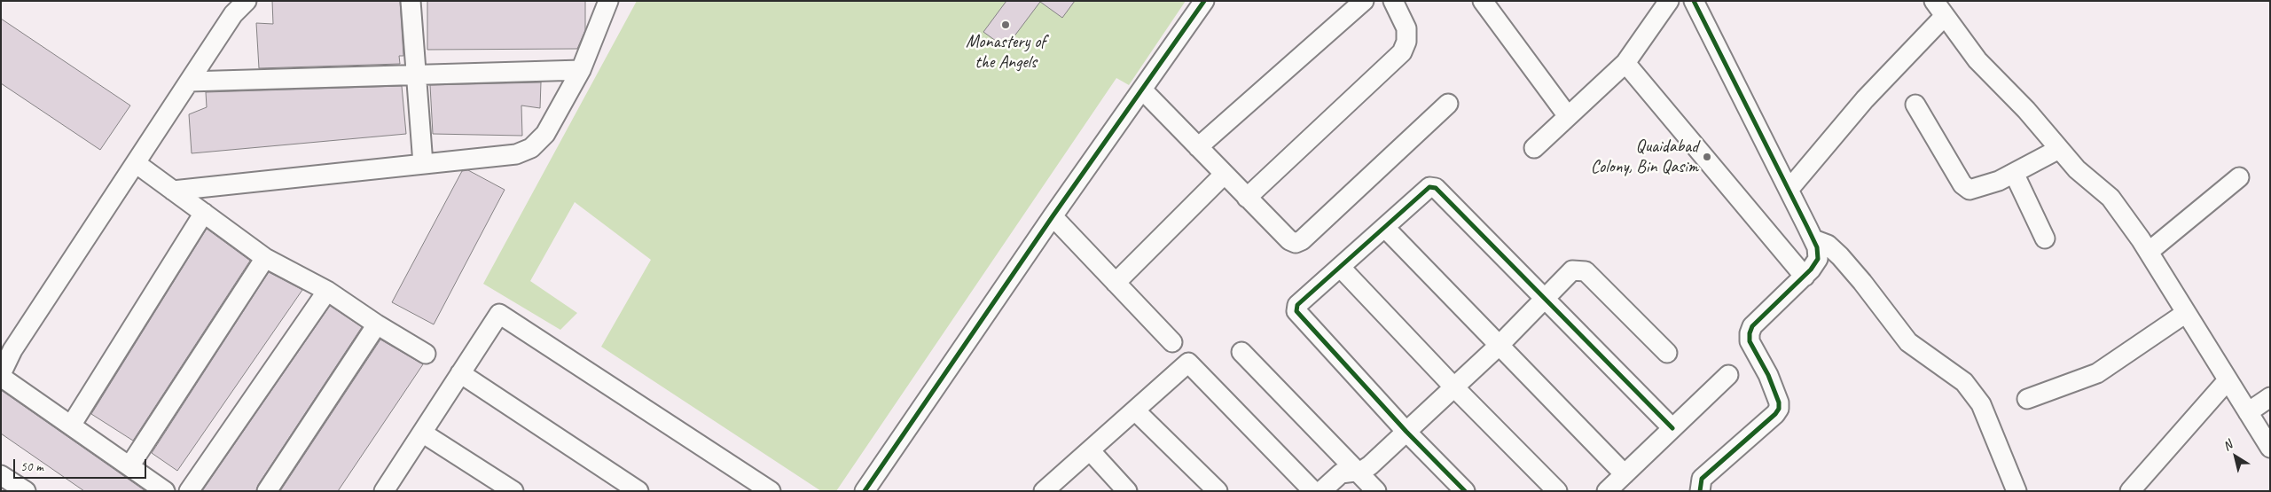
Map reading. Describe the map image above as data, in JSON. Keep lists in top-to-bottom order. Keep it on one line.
{"places":["Monastery of the Angels","Quaidabad Colony, Bin Qasim"],"scale_bar":"50 m","north":"top left"}
